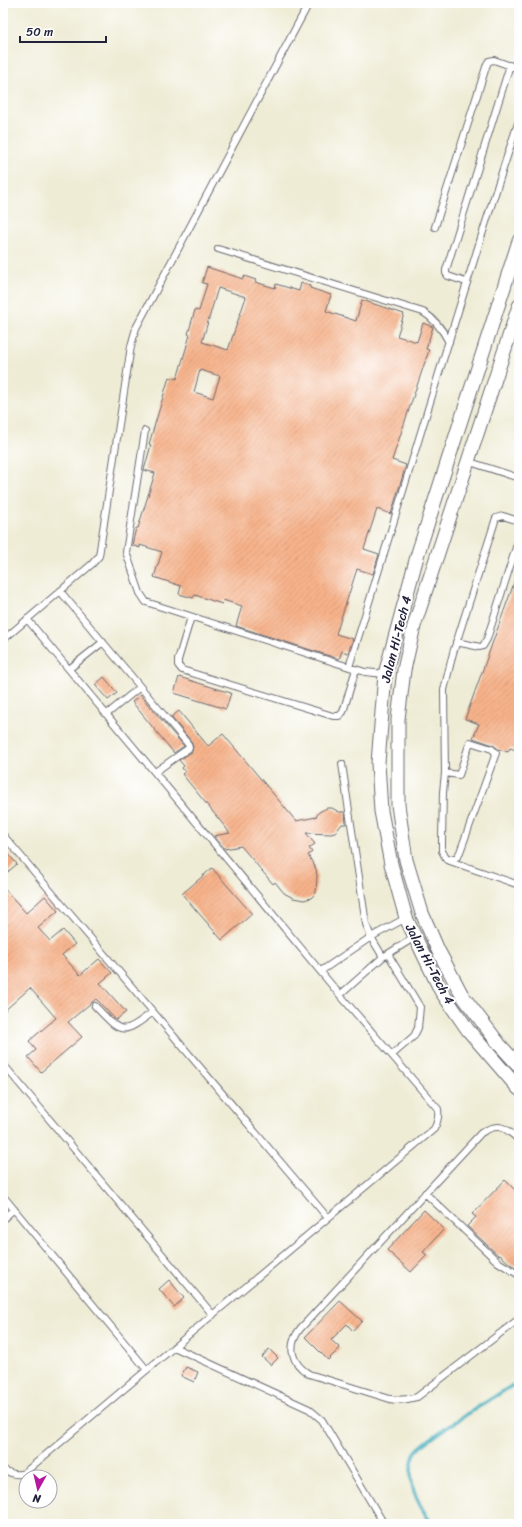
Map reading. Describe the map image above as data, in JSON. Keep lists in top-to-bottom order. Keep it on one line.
{"streets":{"street":["Jalan Hi-Tech 4"]},"scale_bar":"50 m","north":"bottom"}
